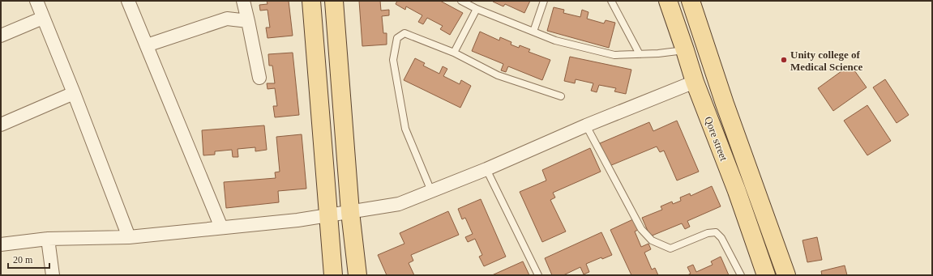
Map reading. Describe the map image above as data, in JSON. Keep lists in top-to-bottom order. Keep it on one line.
{"streets":{"main road":["Qore street"]},"places":["Unity college of Medical Science"],"scale_bar":"20 m"}
